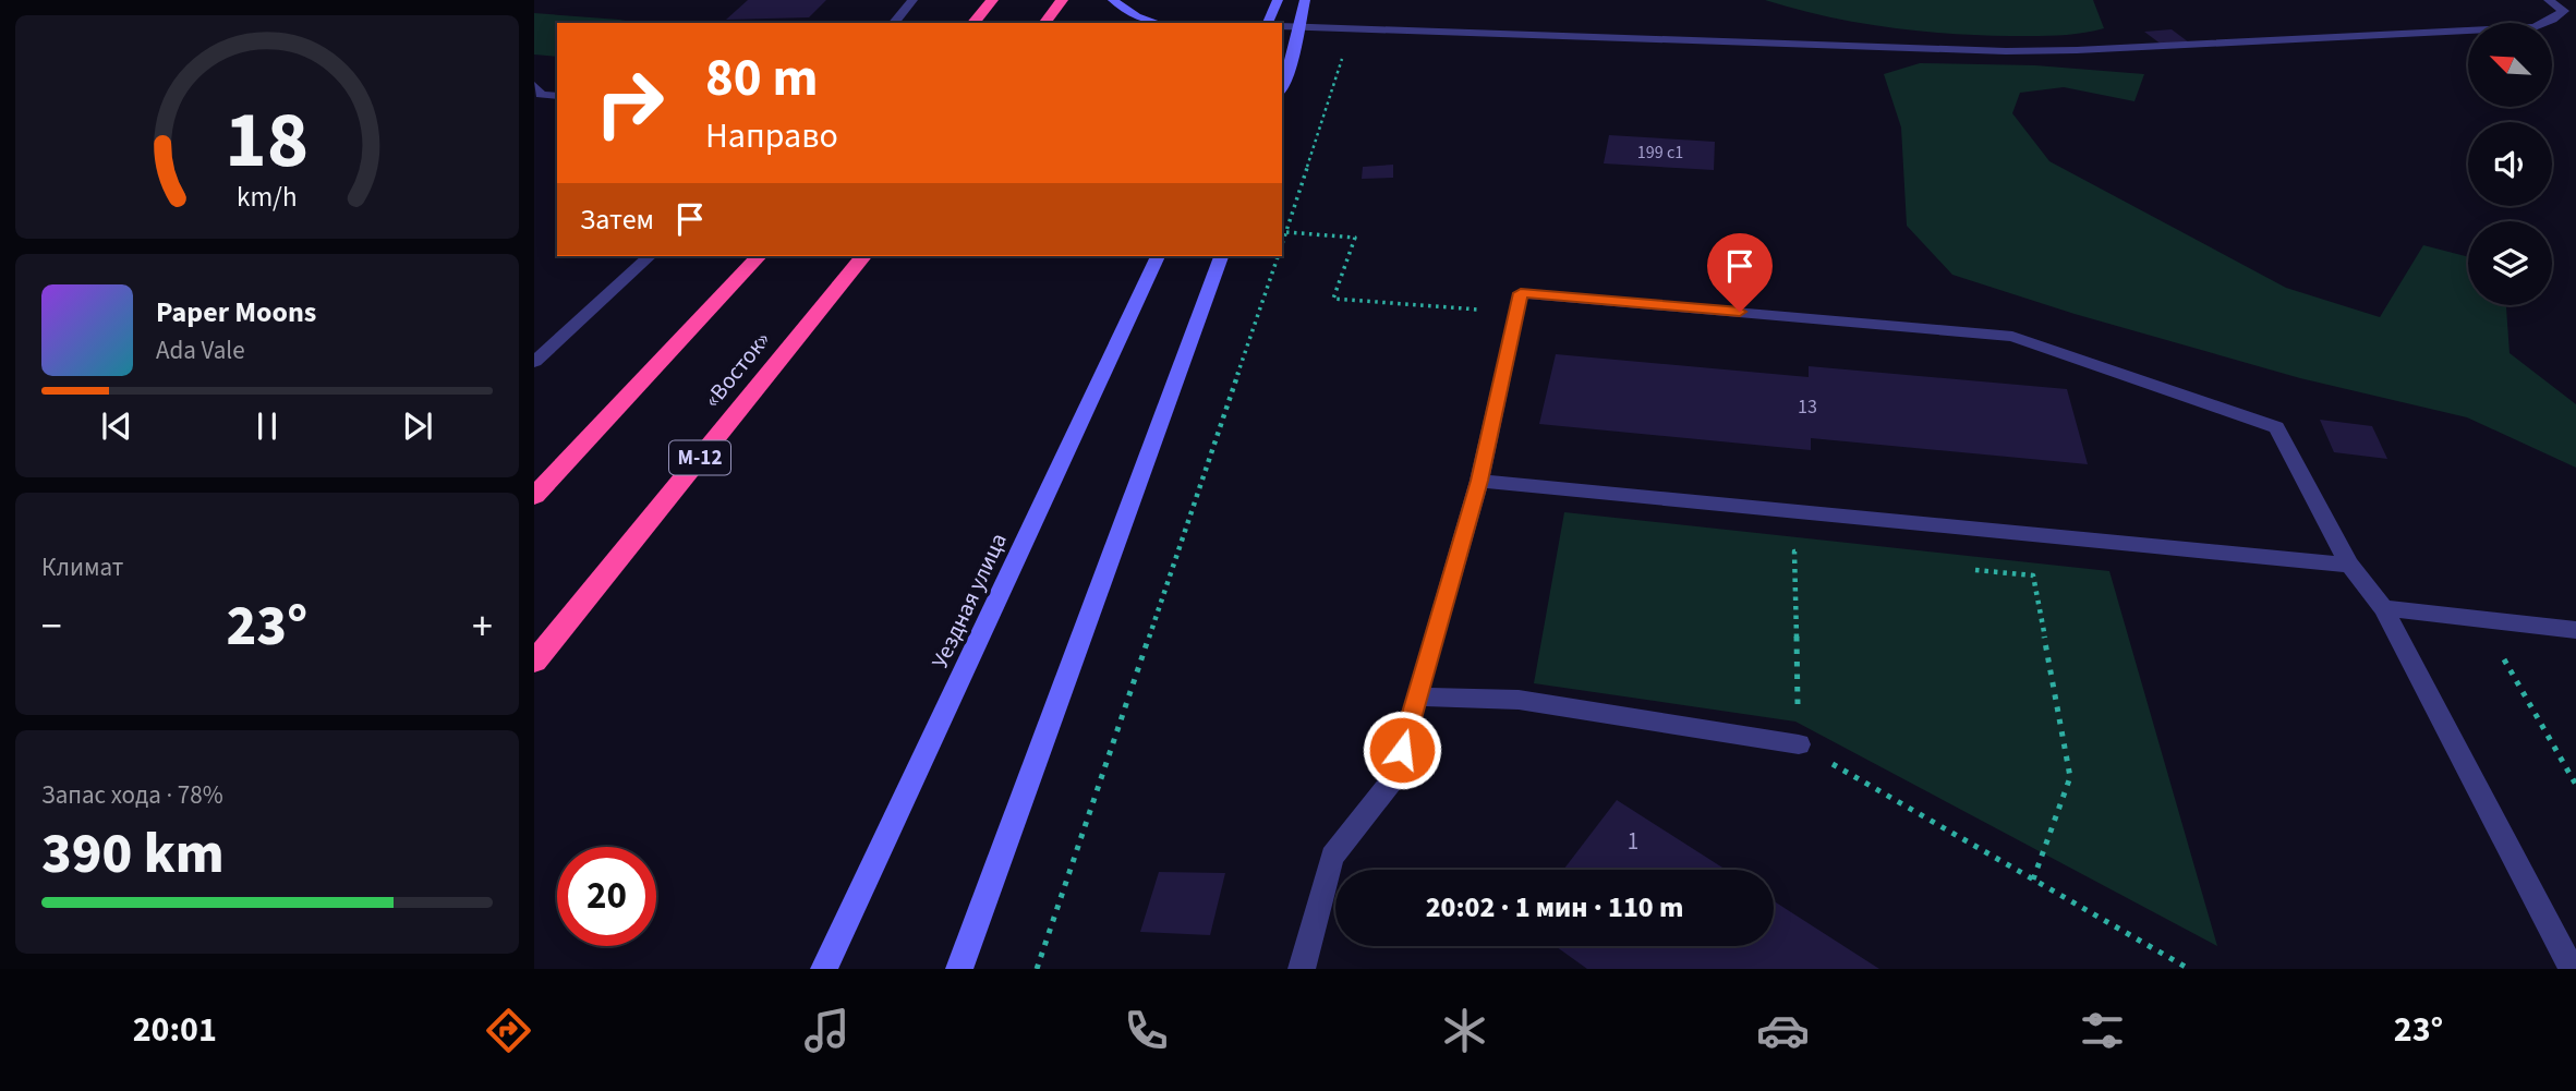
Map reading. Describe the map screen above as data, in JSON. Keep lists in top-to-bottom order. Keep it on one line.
{"streets":{"highway":["«Восток»","М-12"],"street":["Уездная улица"]},"house_numbers":["199 с1","13","1"],"north":"top left","page":{"turn":["80 m","Направо"],"then":"Затем","song":["Paper Moons","Ada Vale"],"tile":["Климат",["Запас хода · 78%","390 km"]],"heat":["−","23°","+"],"limit":"20","trip":"20:02 · 1 мин · 110 m","tabs":["20:01","23°"],"gauge":["18","km/h"]}}
